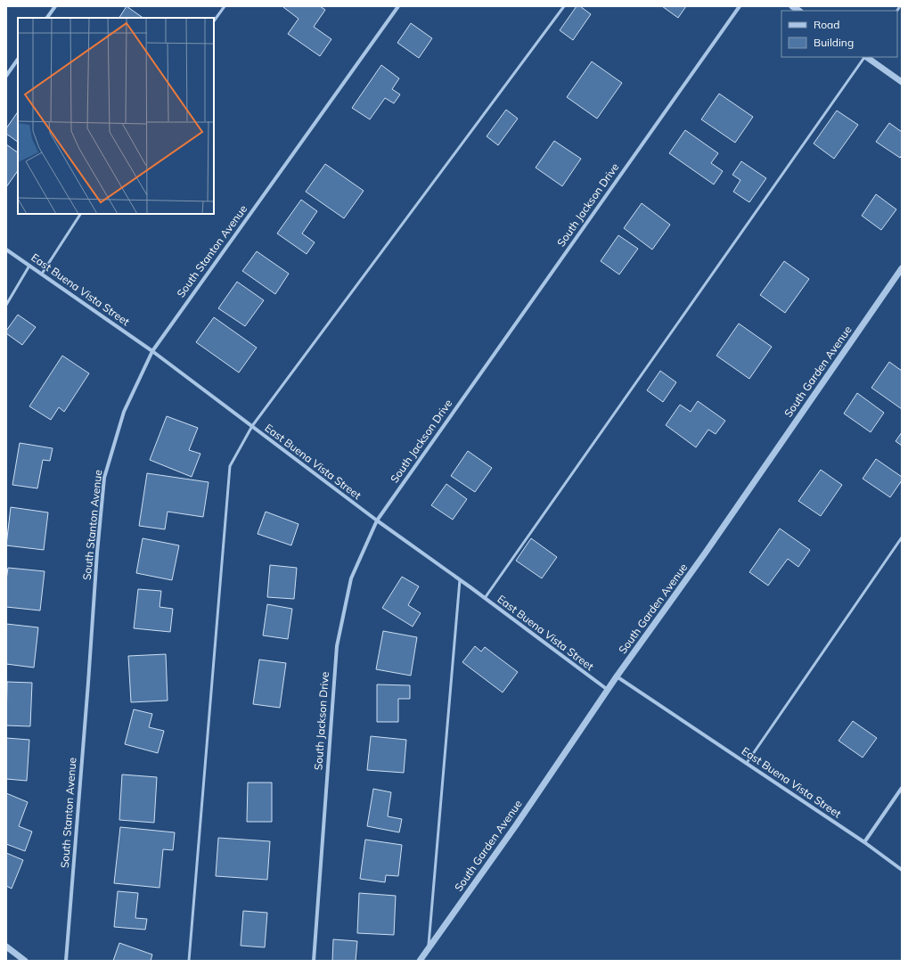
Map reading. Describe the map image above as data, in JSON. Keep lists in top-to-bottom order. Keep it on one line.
{"streets":{"street":["South Jackson Drive","South Stanton Avenue","East Buena Vista Street","South Garden Avenue"]},"crossings":[["South Jackson Drive","East Buena Vista Street"],["South Stanton Avenue","East Buena Vista Street"],["East Buena Vista Street","South Garden Avenue"]],"legend":["Road","Building"]}
